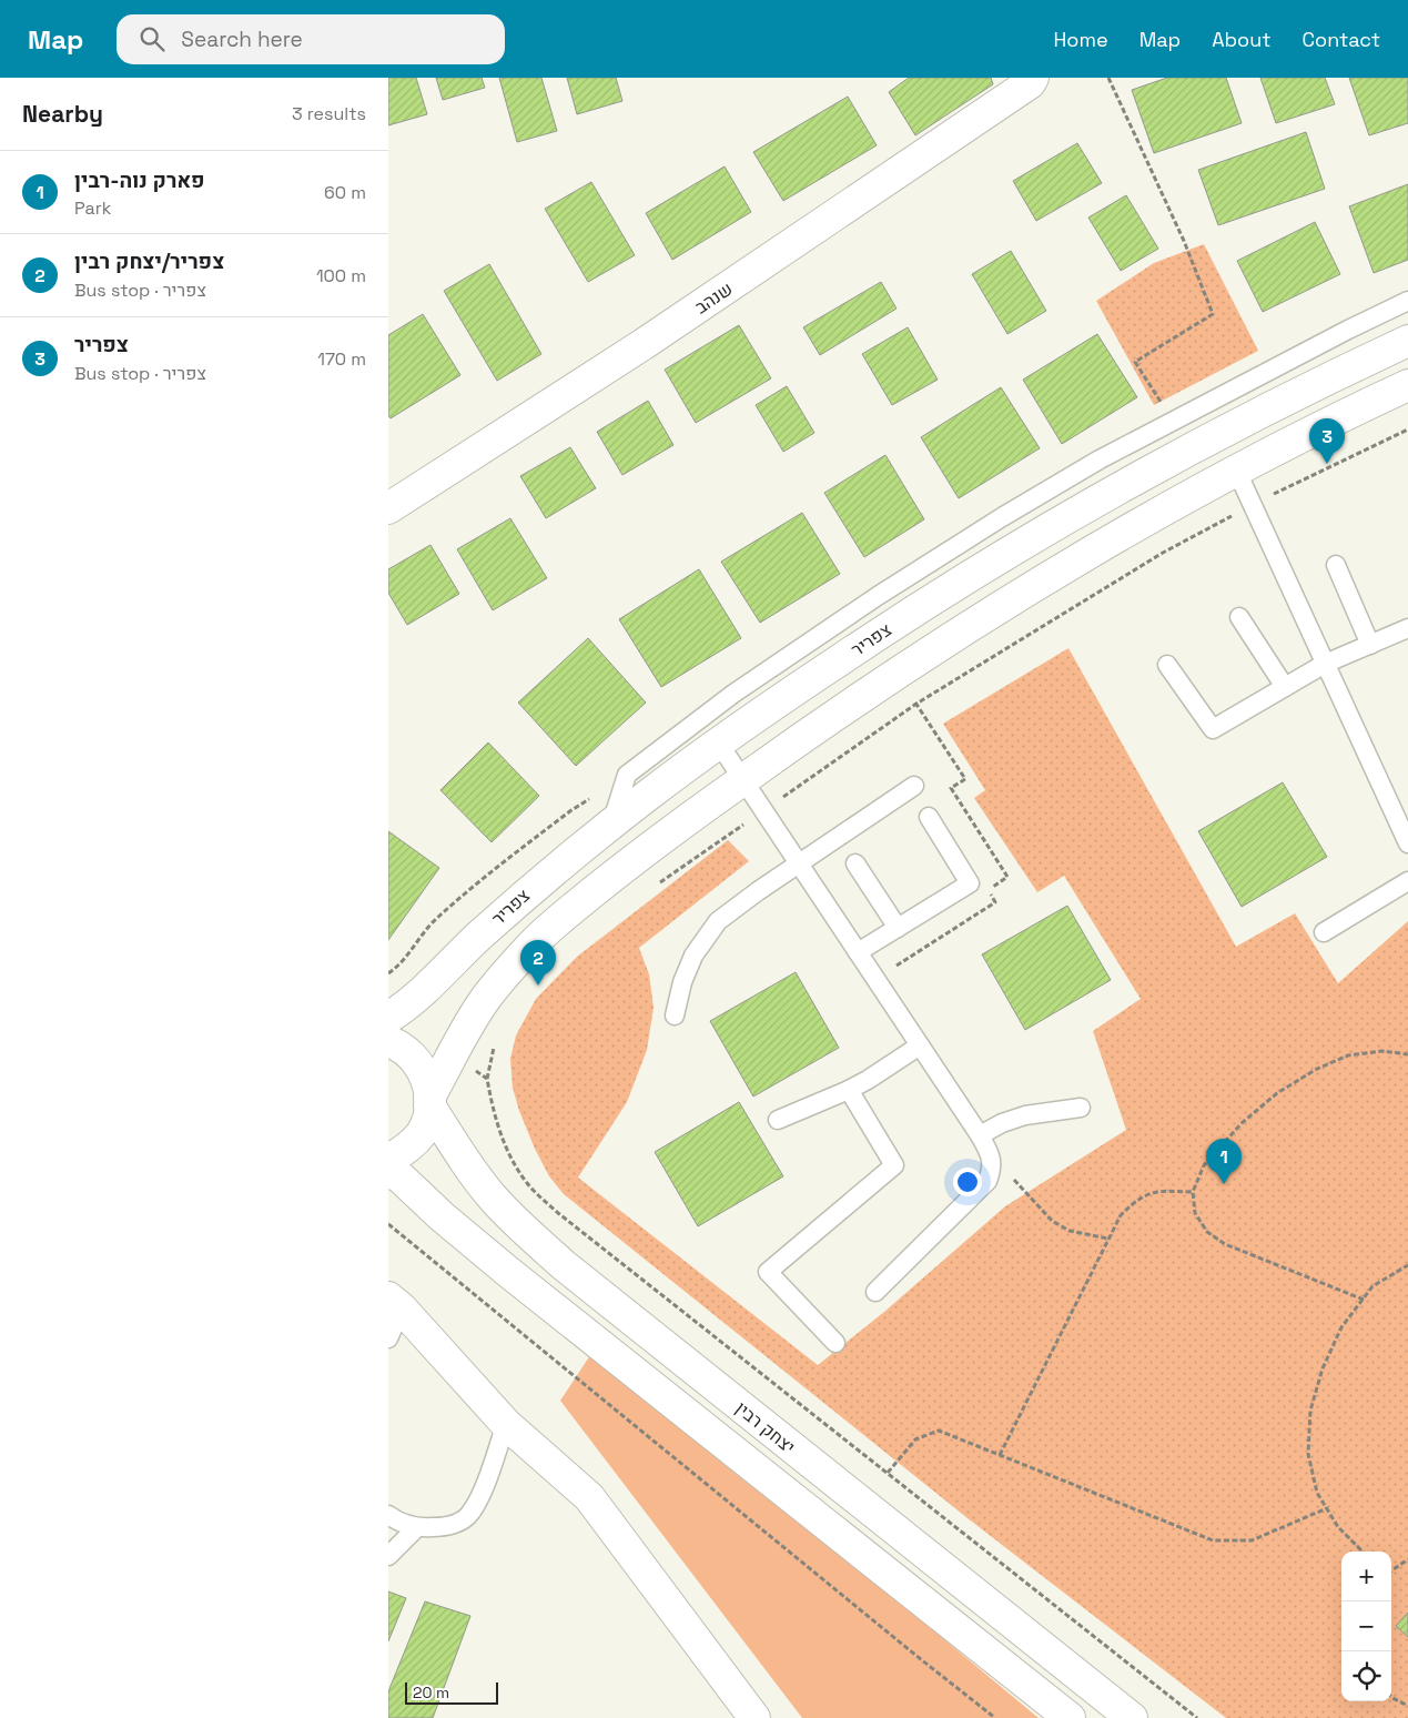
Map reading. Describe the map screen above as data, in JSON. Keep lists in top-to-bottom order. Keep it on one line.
{"streets":{"street":["שנהב","צפריר","יצחק רבין"]},"scale_bar":"20 m","page":{"header":"Map","search":"Search here","nav":["Home","Map","About","Contact"],"heading":["Nearby","3 results"],"list":[{"mark":"1","name":"פארק נוה-רבין","note":"Park","value":"60 m"},{"mark":"2","name":"צפריר/יצחק רבין","note":"Bus stop · צפריר","value":"100 m"},{"mark":"3","name":"צפריר","note":"Bus stop · צפריר","value":"170 m"}],"pins":["3","2","1"],"map_buttons":["+","−"],"scale":"20 m"}}
